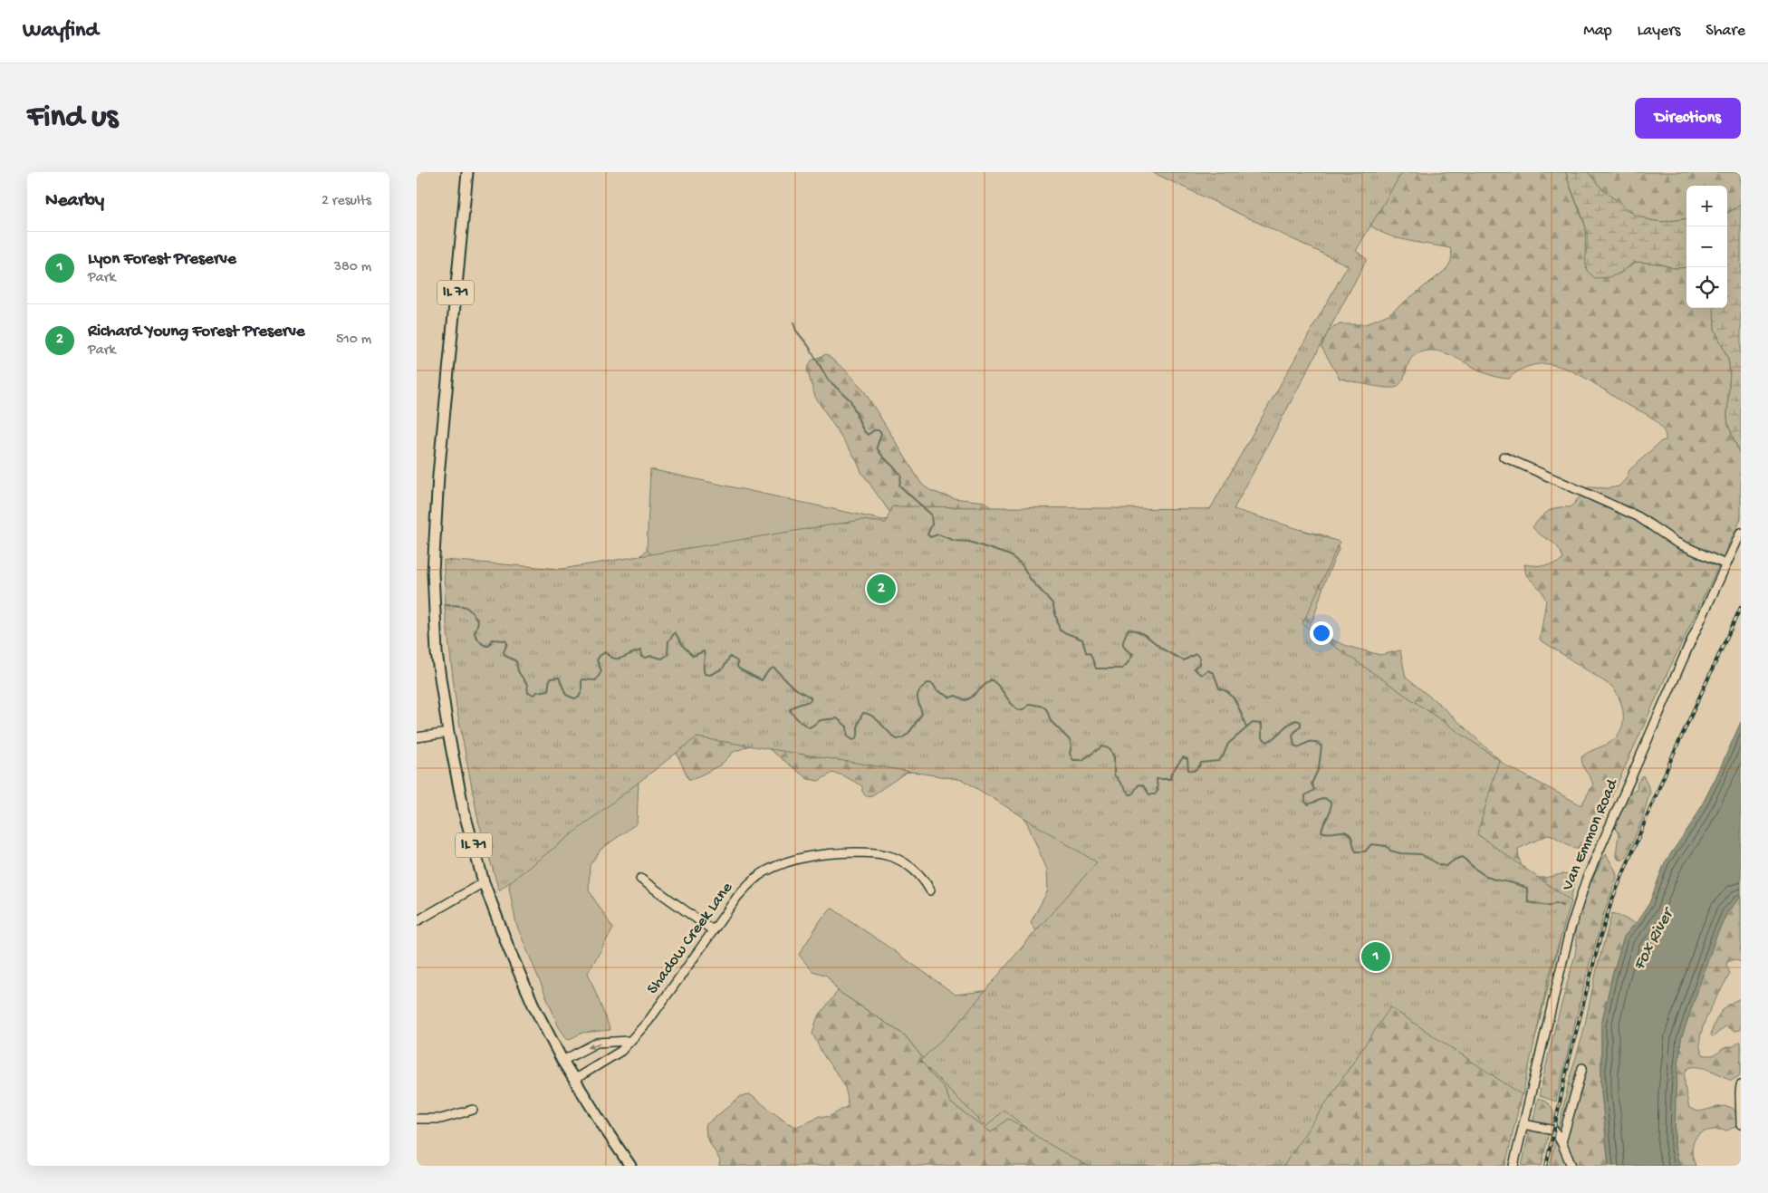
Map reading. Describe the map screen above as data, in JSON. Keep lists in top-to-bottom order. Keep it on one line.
{"streets":{"main road":["IL 71"],"street":["Van Emmon Road","Shadow Creek Lane"]},"crossings":[["IL 71","Shadow Creek Lane"]],"water":["Fox River"],"page":{"header":"Wayfind","nav":["Map","Layers","Share"],"buttons":"Directions","title":"Find us","heading":["Nearby","2 results"],"map_buttons":["+","−"],"list":[{"mark":"1","name":"Lyon Forest Preserve","note":"Park","value":"380 m"},{"mark":"2","name":"Richard Young Forest Preserve","note":"Park","value":"510 m"}],"pins":["2","1"]}}
